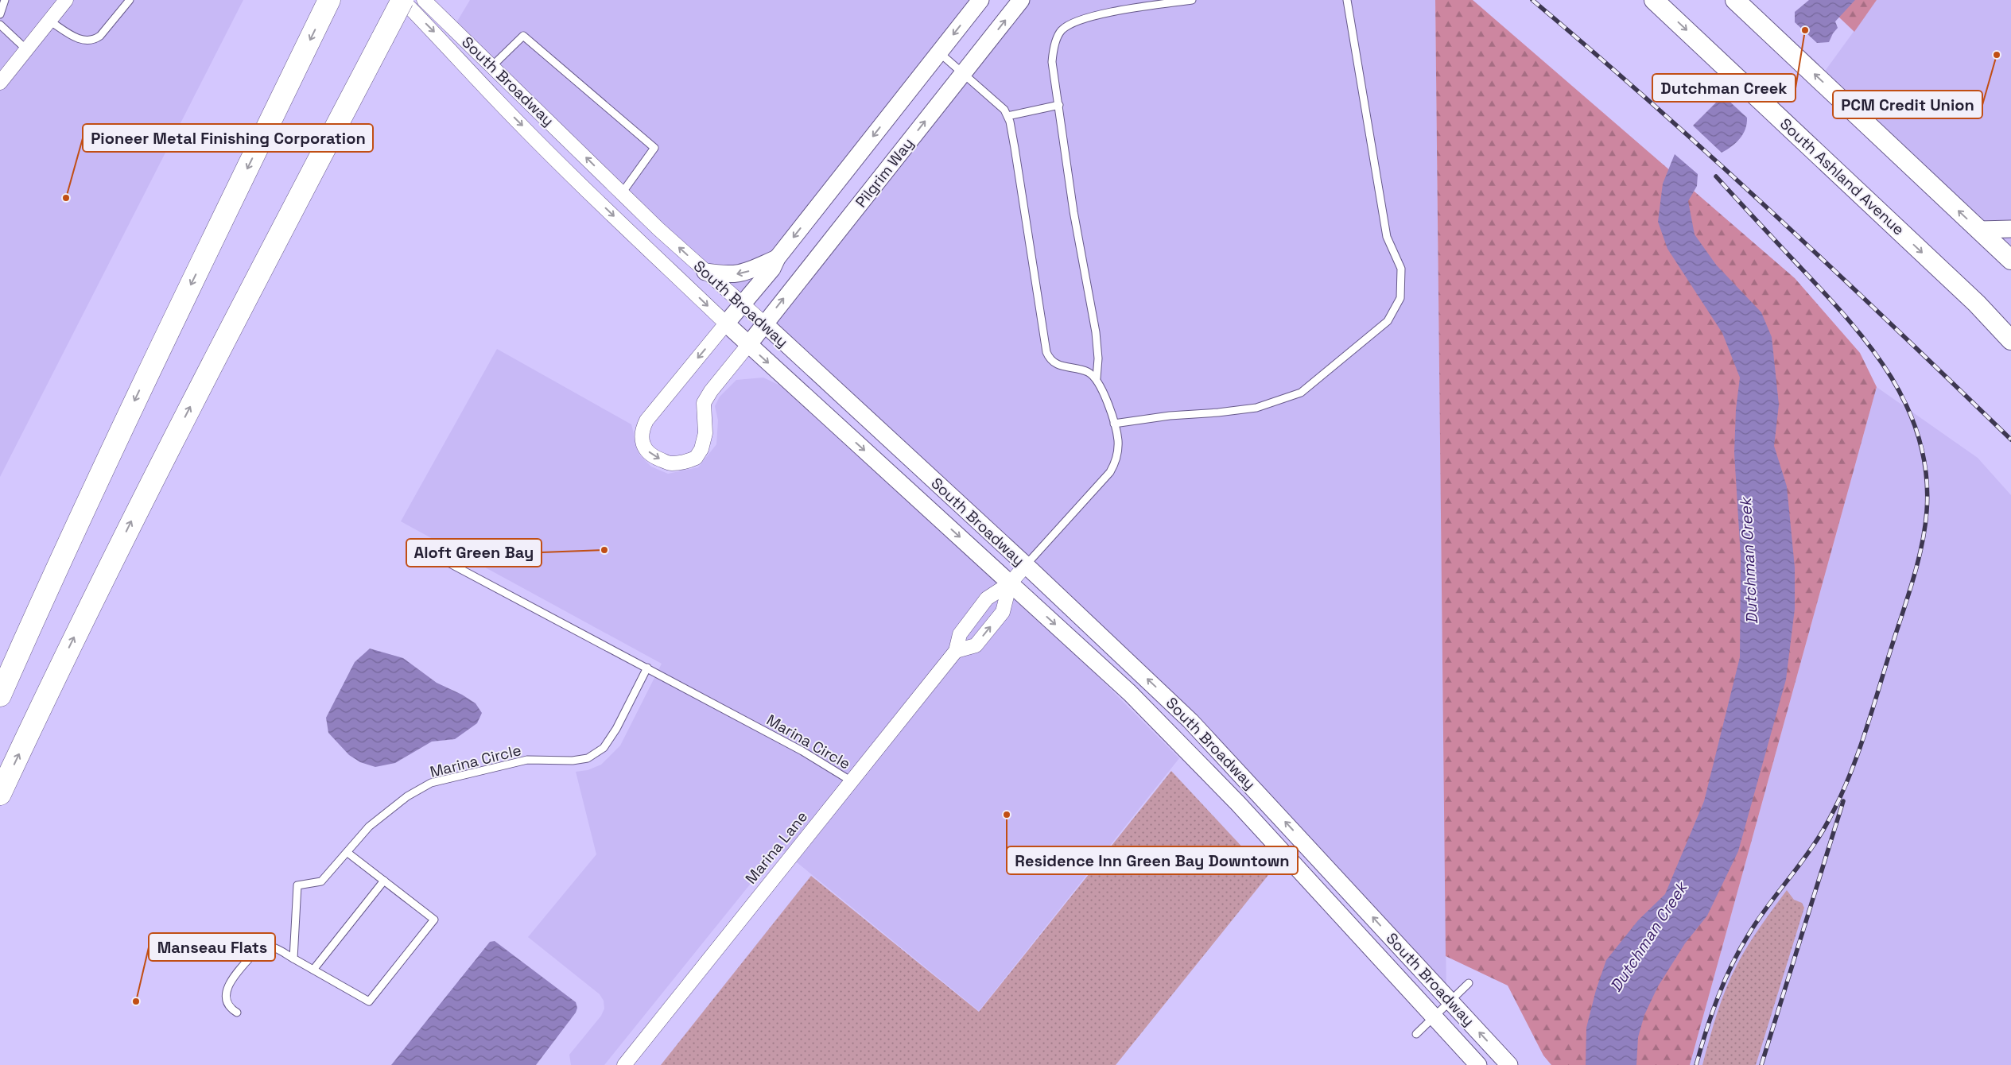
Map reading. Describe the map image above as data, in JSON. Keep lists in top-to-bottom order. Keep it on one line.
{"streets":{"main road":["South Ashland Avenue"],"street":["South Broadway","Pilgrim Way","Marina Lane"],"lane":["Marina Circle"]},"crossings":[["South Broadway","Pilgrim Way"],["South Broadway","Marina Lane"],["Marina Circle","Marina Lane"]],"water":["Dutchman Creek"],"places":["Dutchman Creek","PCM Credit Union","Pioneer Metal Finishing Corporation","Aloft Green Bay","Residence Inn Green Bay Downtown","Manseau Flats"]}
